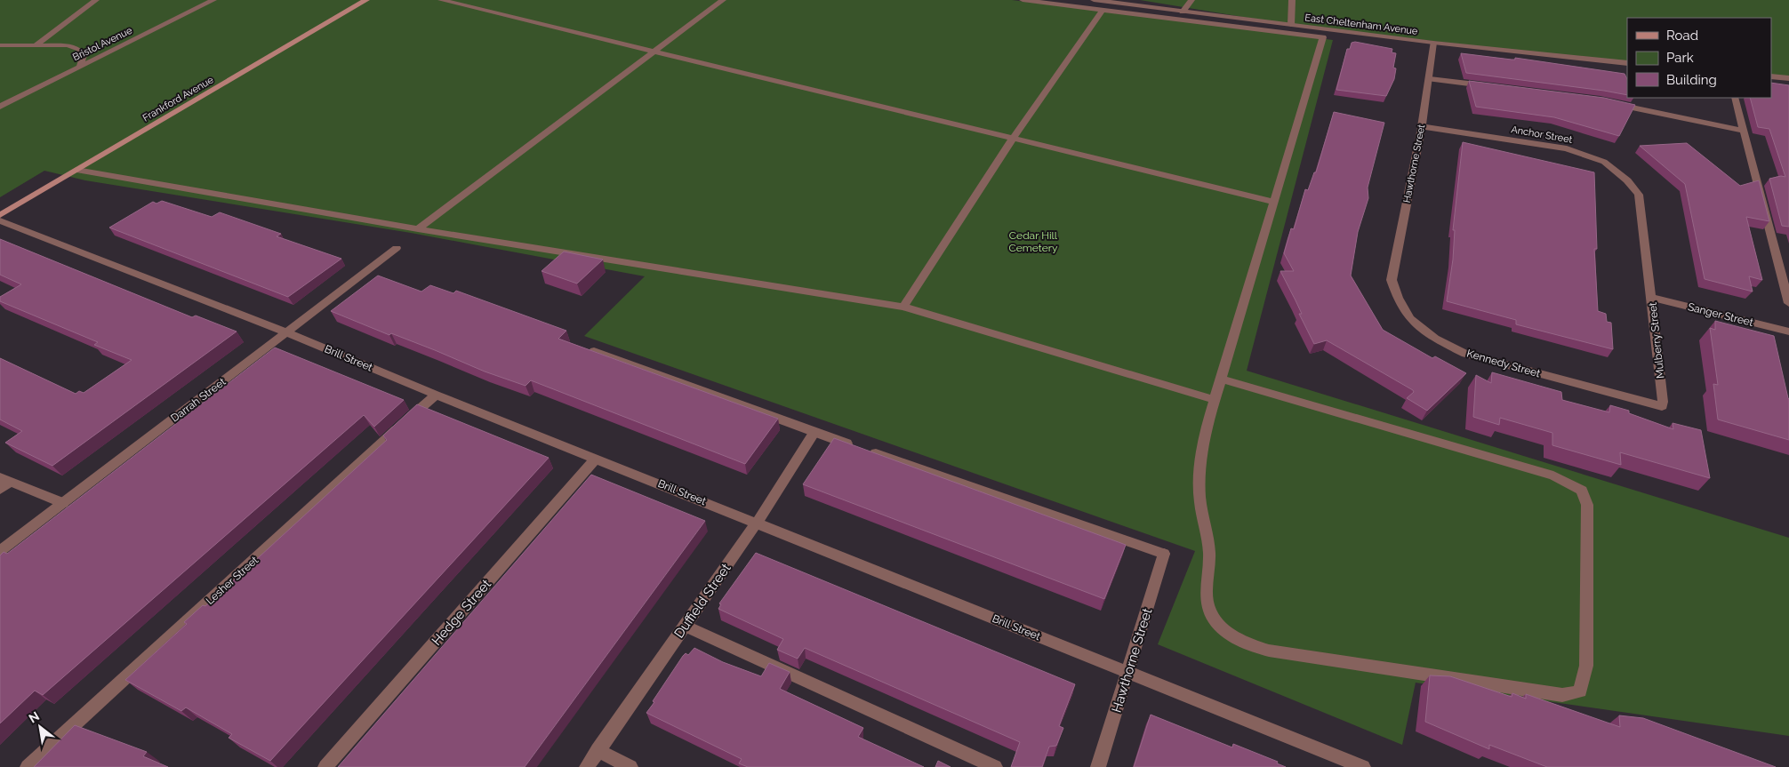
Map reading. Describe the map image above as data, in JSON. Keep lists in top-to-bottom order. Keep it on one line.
{"streets":{"main road":["Frankford Avenue"],"street":["East Cheltenham Avenue","Bristol Avenue","Anchor Street","Hawthorne Street","Sanger Street","Mulberry Street","Brill Street","Kennedy Street","Darrah Street","Lesher Street","Duffield Street","Hedge Street"]},"crossings":[["East Cheltenham Avenue","Hawthorne Street"],["Anchor Street","Hawthorne Street"],["Anchor Street","Mulberry Street"],["Hawthorne Street","Brill Street"],["Hawthorne Street","Kennedy Street"],["Hawthorne Street","Duffield Street"],["Sanger Street","Mulberry Street"],["Mulberry Street","Kennedy Street"],["Brill Street","Darrah Street"],["Brill Street","Lesher Street"],["Brill Street","Duffield Street"],["Brill Street","Hedge Street"]],"parks":["Cedar Hill Cemetery"],"legend":["Road","Park","Building"],"north":"top left"}
